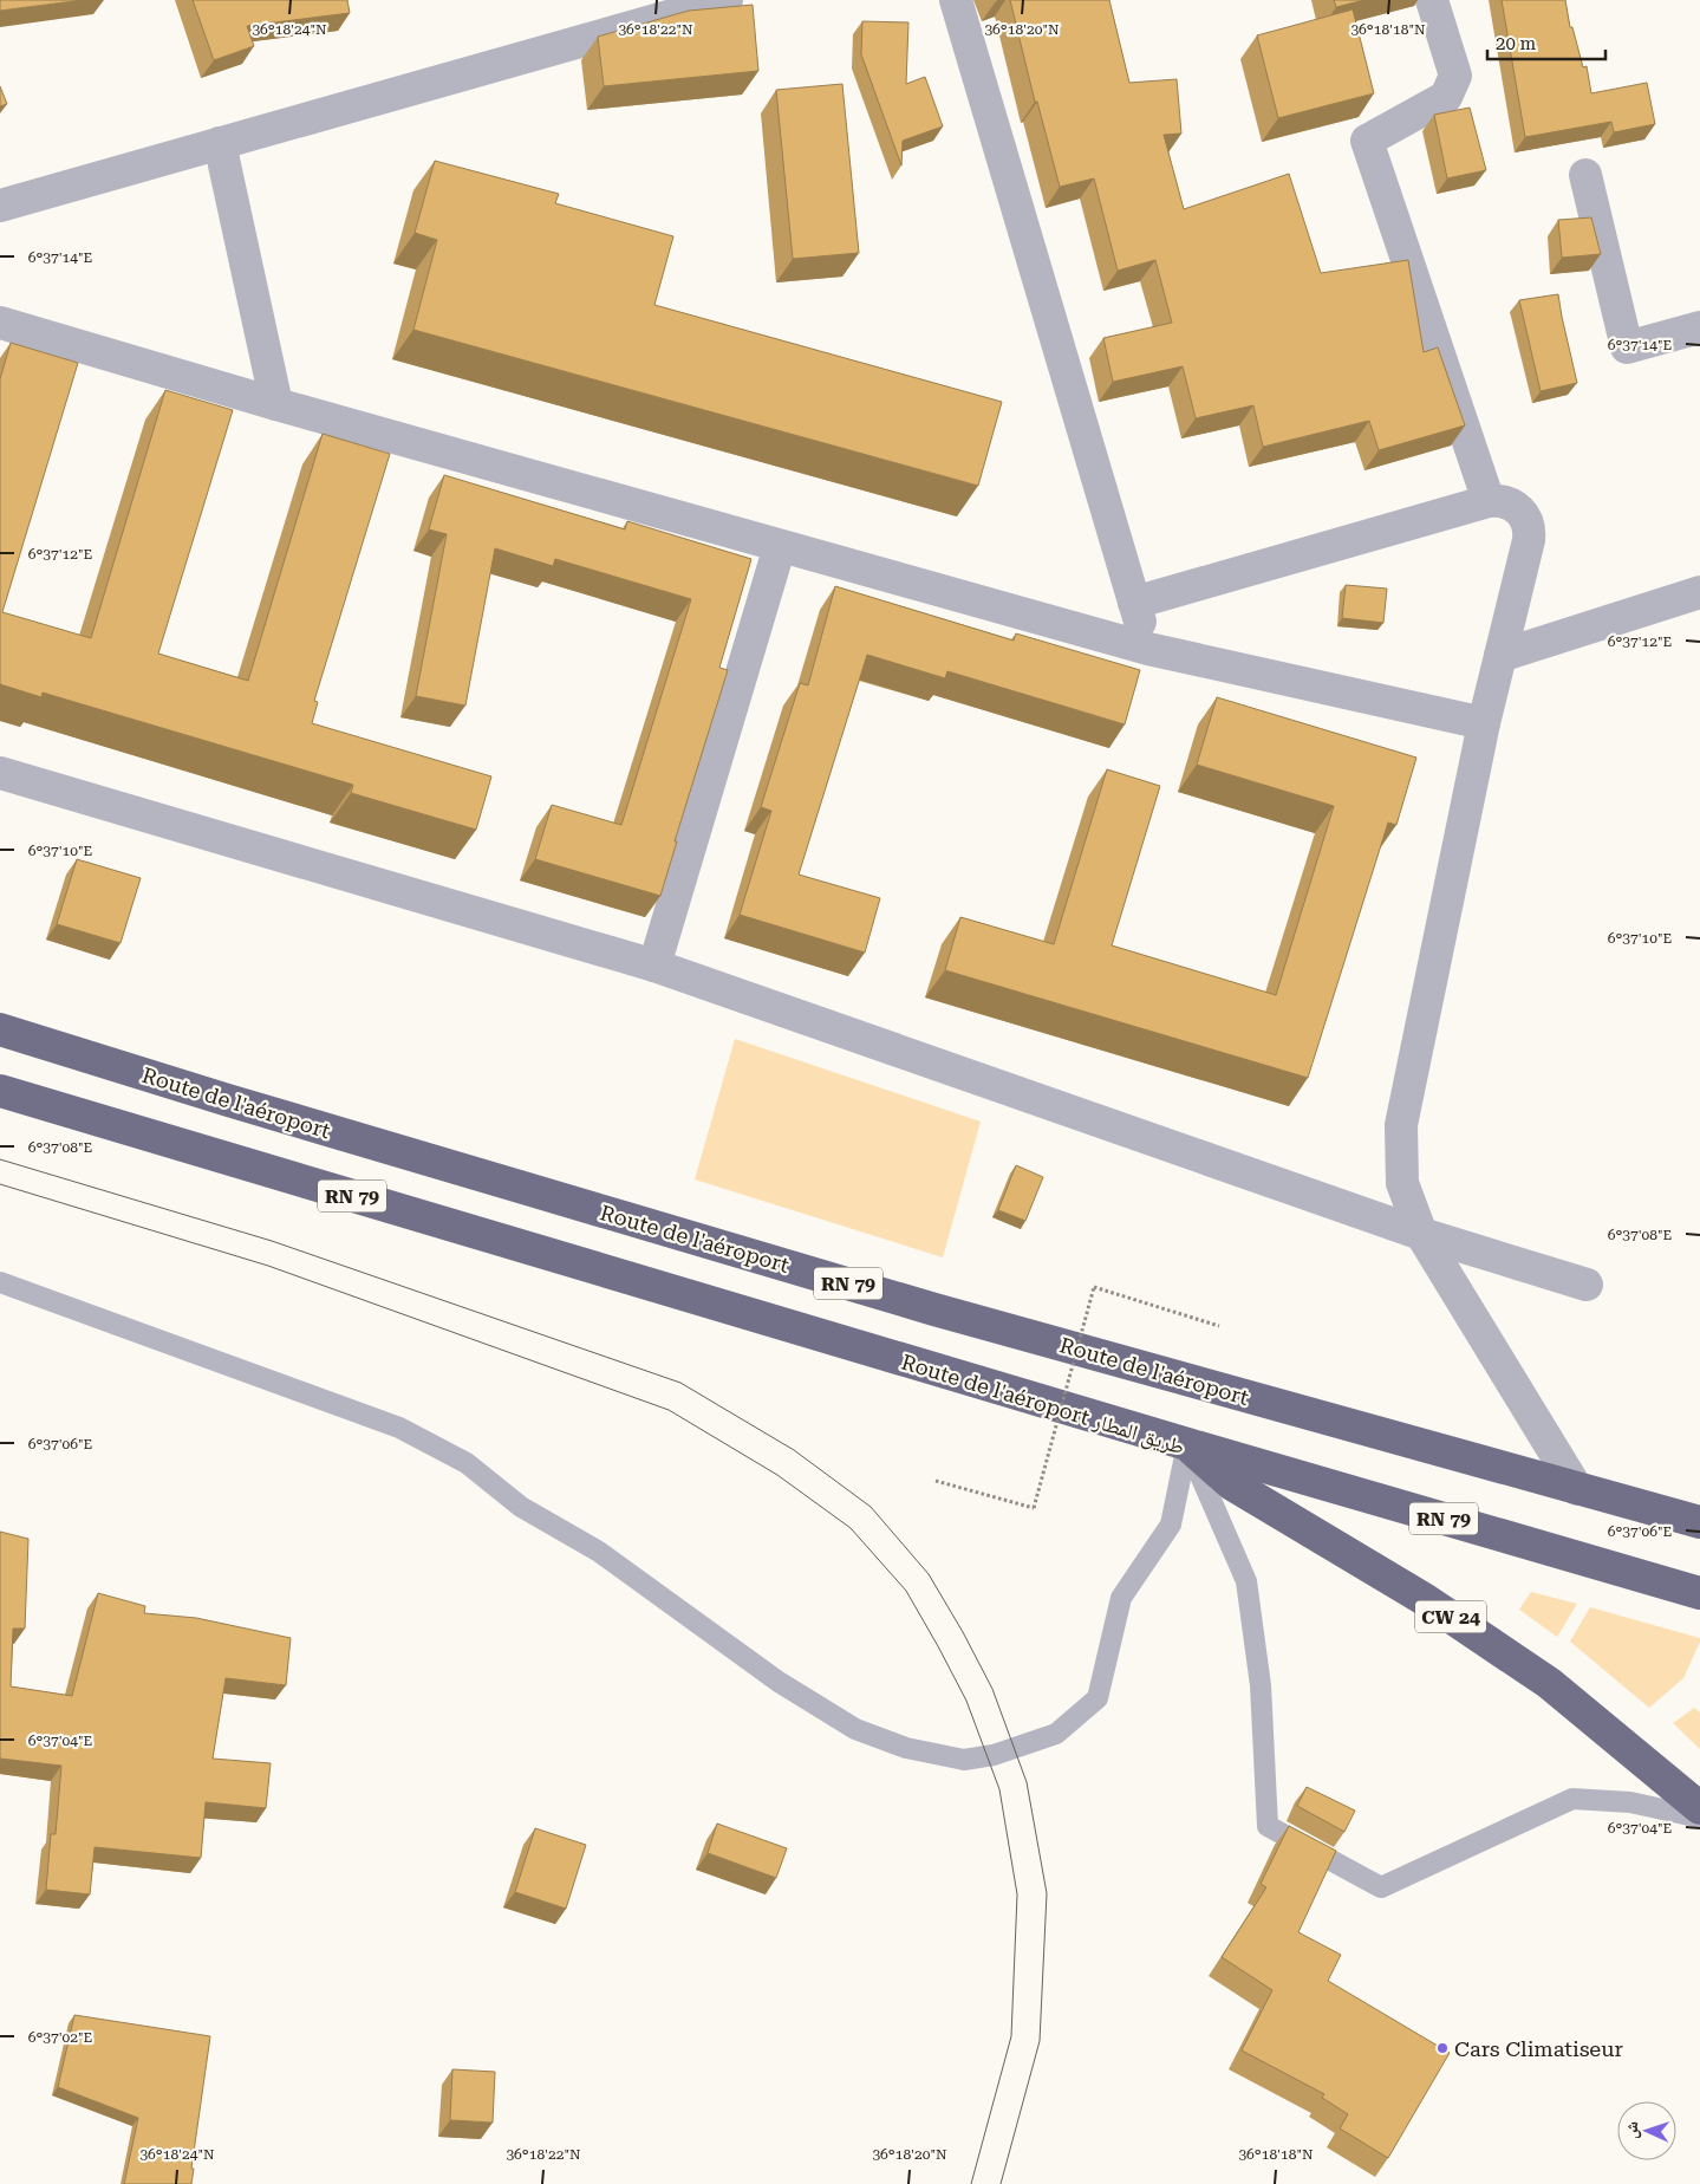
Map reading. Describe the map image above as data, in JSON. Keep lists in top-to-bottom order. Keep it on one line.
{"streets":{"highway":["Route de l'aéroport","RN 79","Route de l'aéroport طريق المطار","CW 24"]},"crossings":[["RN 79","Route de l'aéroport طريق المطار"]],"places":["Cars Climatiseur"],"scale_bar":"20 m","north":"left","coordinates":["36°18'24\"N","36°18'22\"N","36°18'20\"N","36°18'18\"N","6°37'14\"E","6°37'12\"E","6°37'10\"E","6°37'08\"E","6°37'06\"E","6°37'04\"E","6°37'02\"E"]}
